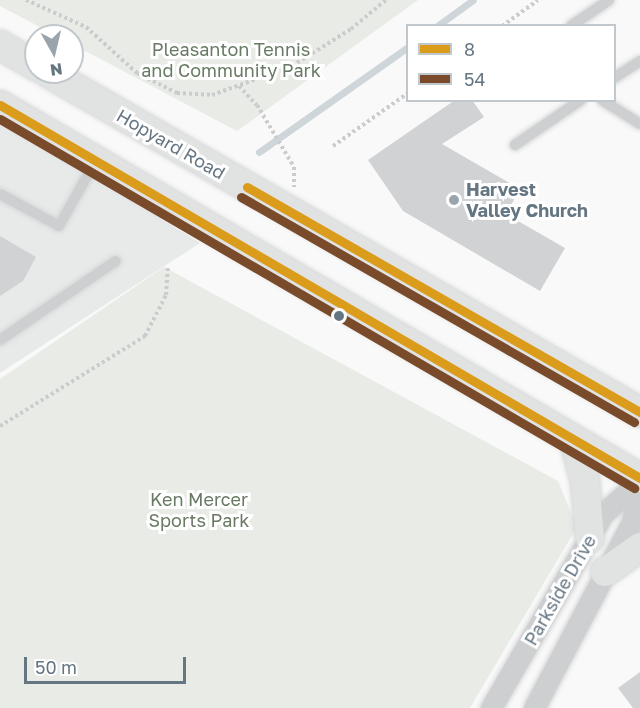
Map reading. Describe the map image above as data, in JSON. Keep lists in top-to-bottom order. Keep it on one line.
{"streets":{"main road":["Hopyard Road"],"street":["Parkside Drive"]},"parks":["Pleasanton Tennis and Community Park","Ken Mercer Sports Park"],"places":["Harvest Valley Church"],"lines":["transit line 8","transit line 54"],"legend":["8","54"],"scale_bar":"50 m","north":"bottom"}
